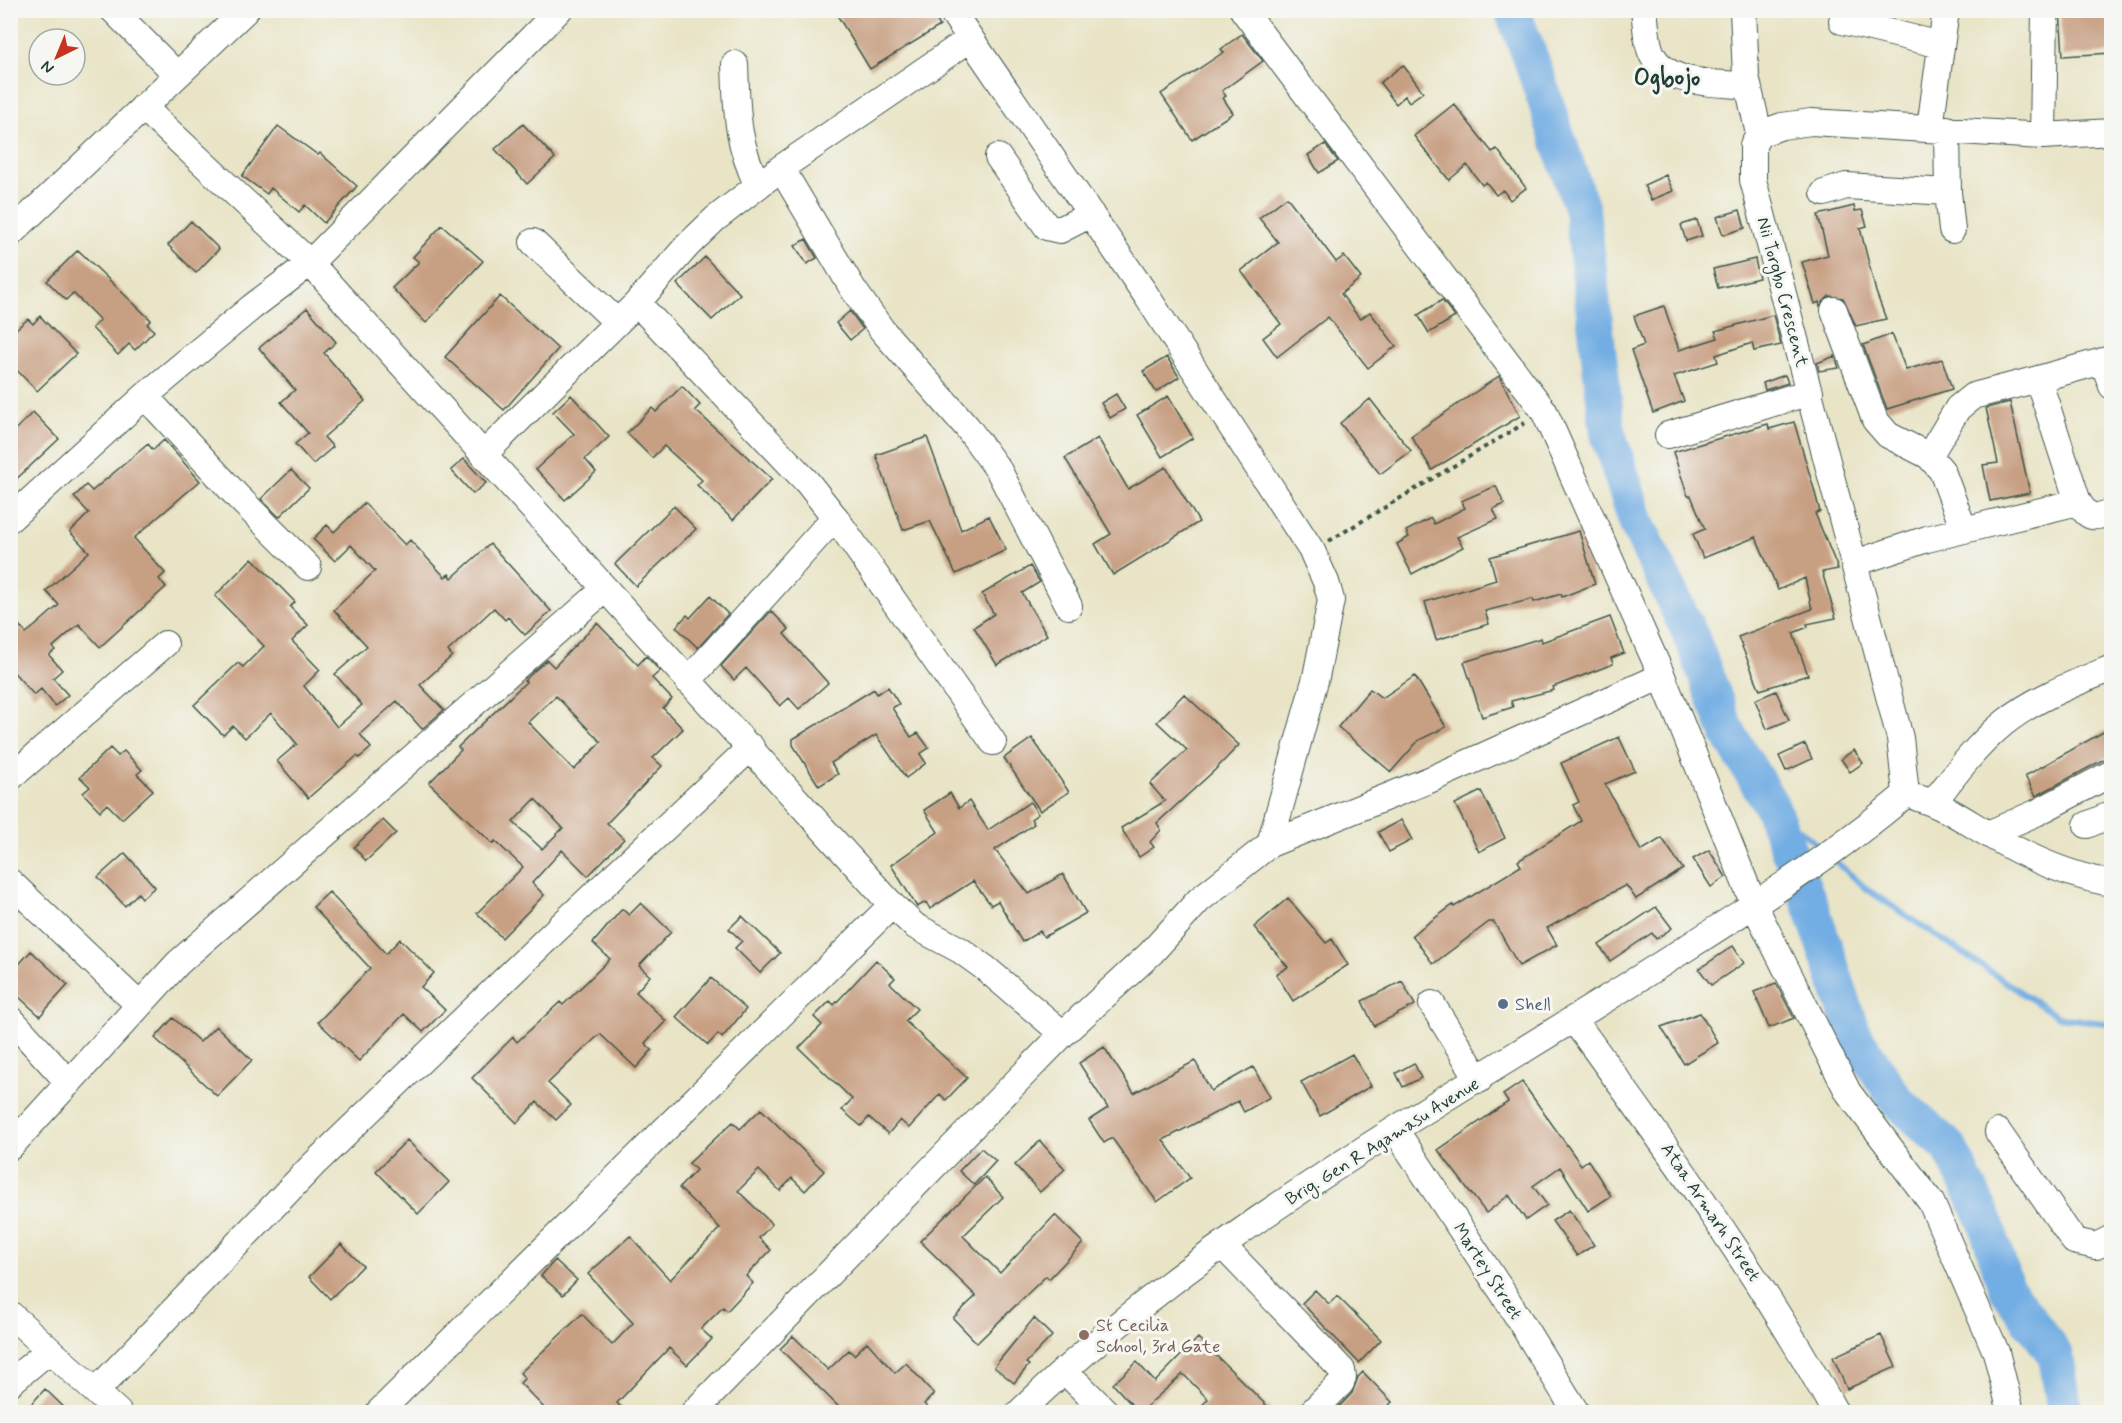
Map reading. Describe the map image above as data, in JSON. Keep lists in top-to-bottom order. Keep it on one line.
{"streets":{"street":["Nii Torgbo Crescent","Brig. Gen R Agamasu Avenue","Ataa Armarh Street","Martey Street"]},"crossings":[["Nii Torgbo Crescent","Brig. Gen R Agamasu Avenue"],["Brig. Gen R Agamasu Avenue","Ataa Armarh Street"],["Brig. Gen R Agamasu Avenue","Martey Street"]],"districts":["Ogbojo"],"places":["Shell","St Cecilia School, 3rd Gate"],"north":"bottom left"}
